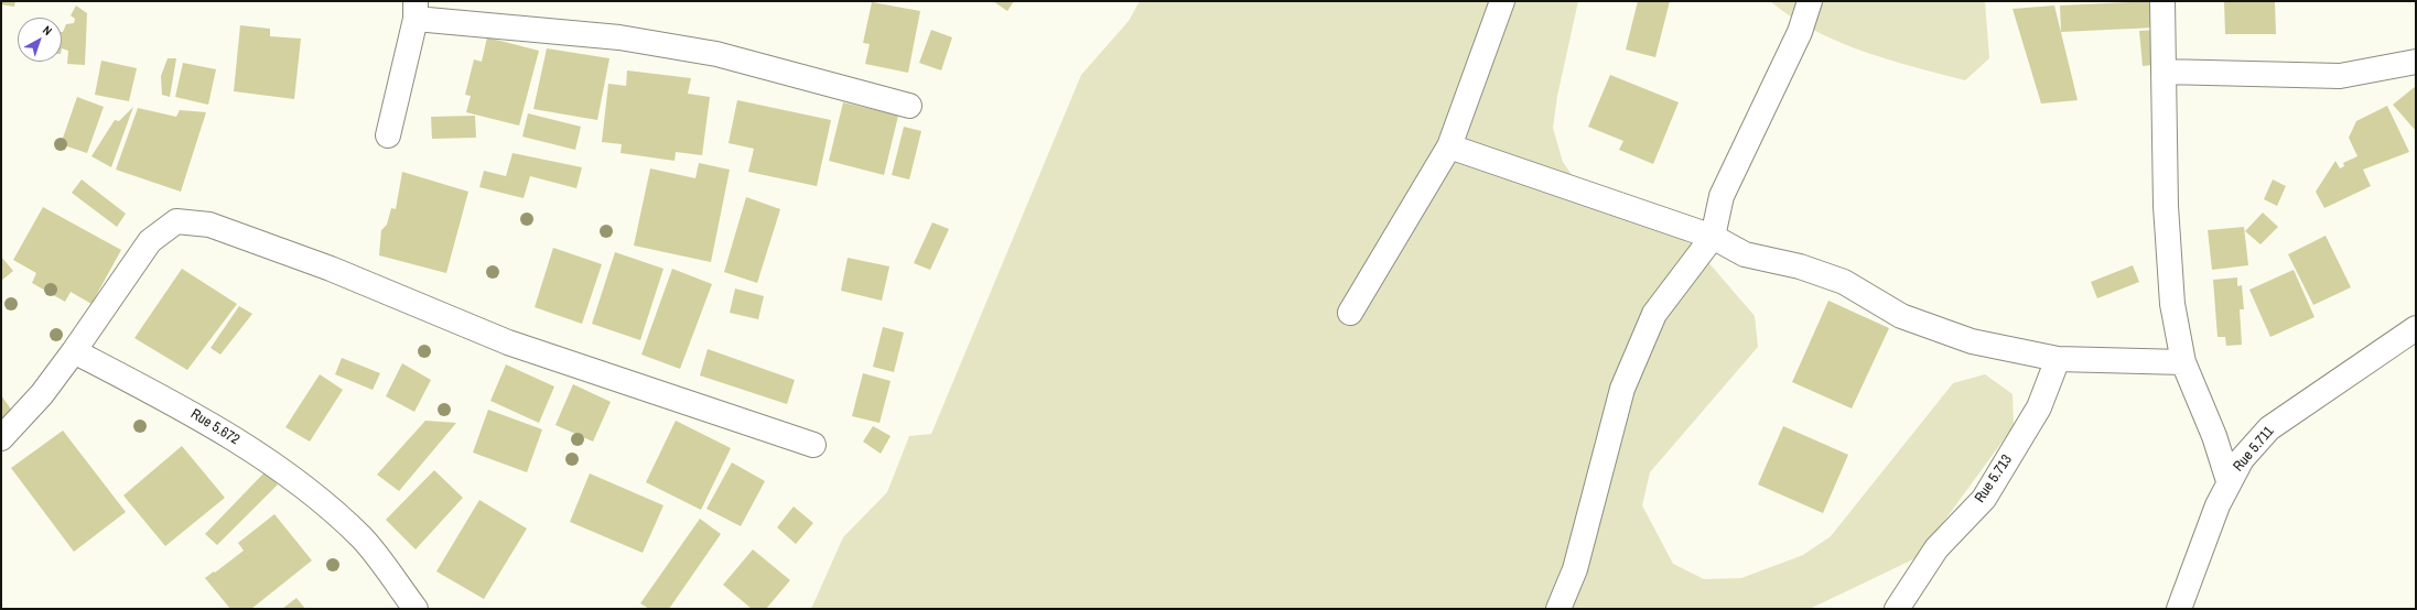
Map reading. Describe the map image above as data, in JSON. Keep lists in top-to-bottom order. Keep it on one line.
{"streets":{"street":["Rue 5.672","Rue 5.711","Rue 5.713"]},"north":"top right"}
